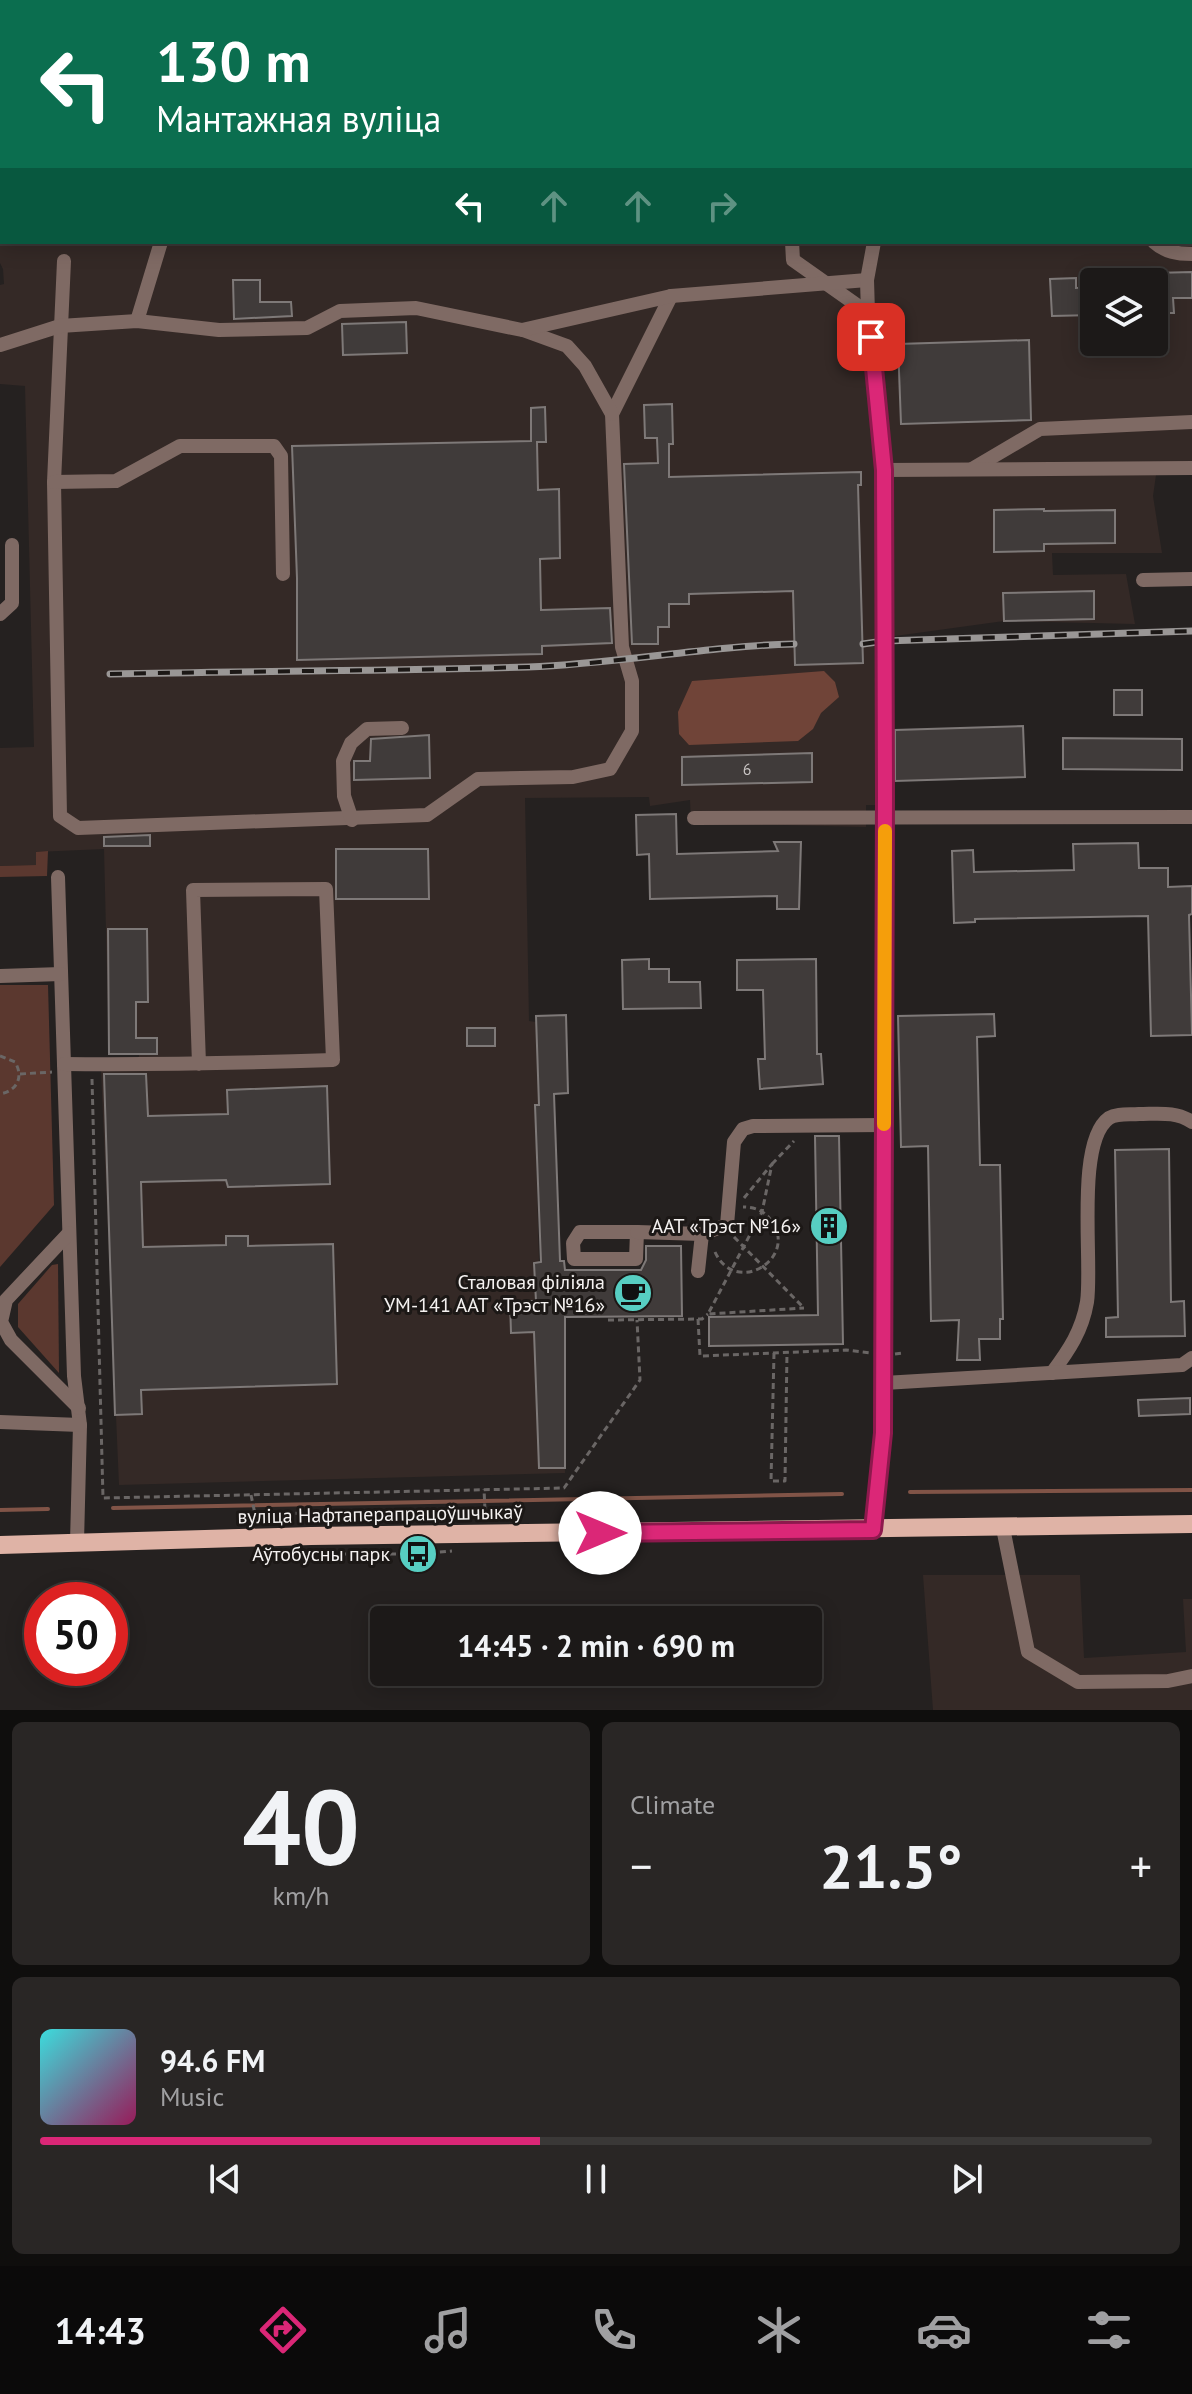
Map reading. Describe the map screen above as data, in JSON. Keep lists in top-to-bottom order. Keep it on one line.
{"streets":{"main road":["вуліца Нафтаперапрацоўшчыкаў"]},"places":{"building":["ААТ «Трэст №16»"],"cafe":["Сталовая філіяла УМ-141 ААТ «Трэст №16»"],"bus stop":["Аўтобусны парк"]},"house_numbers":["6"],"page":{"turn":["130 m","Мантажная вуліца"],"limit":"50","trip":"14:45 · 2 min · 690 m","tile":[["40","km/h"],"Climate"],"heat":["−","21.5°","+"],"song":["94.6 FM","Music"],"tabs":"14:43"}}
